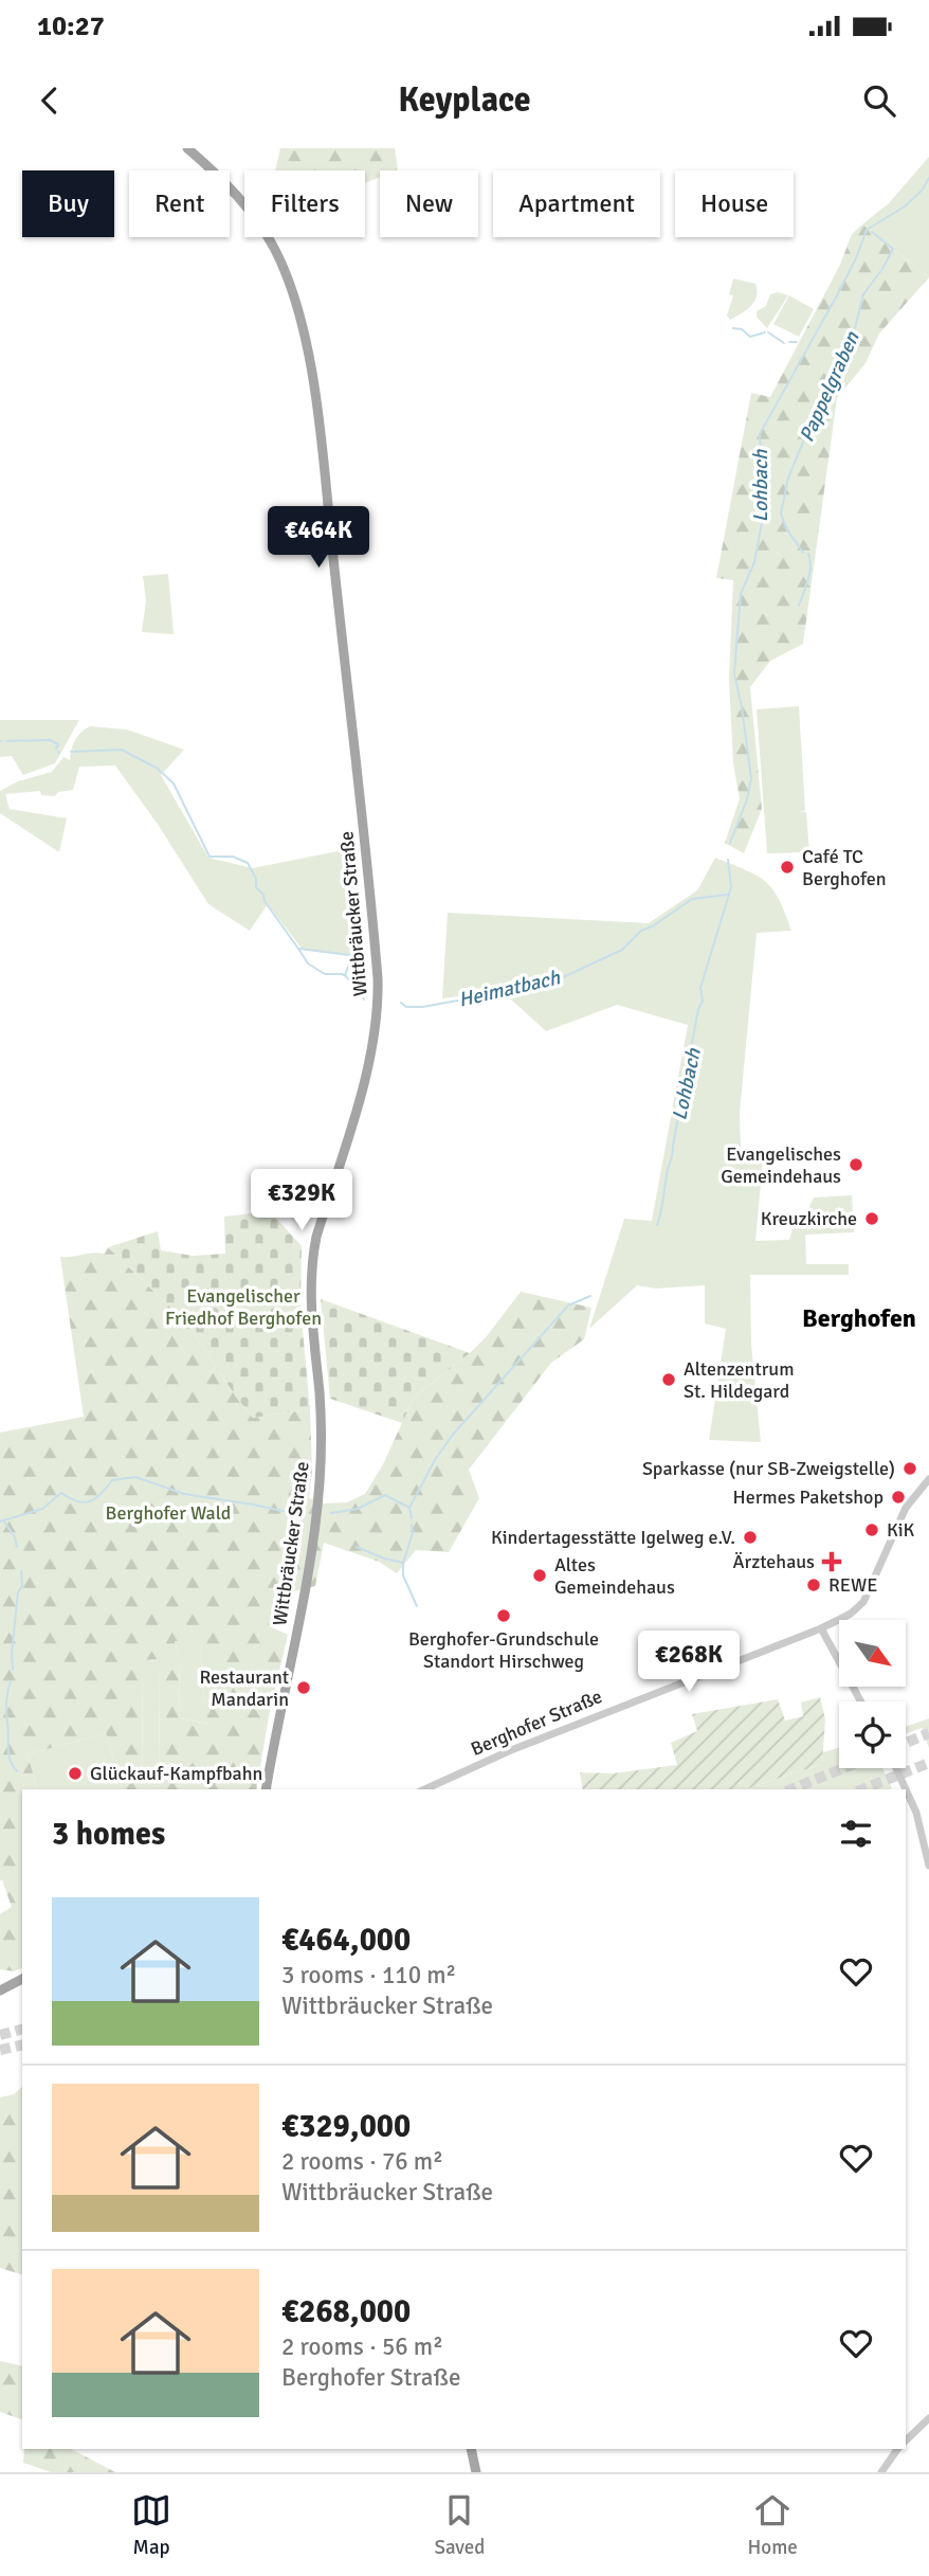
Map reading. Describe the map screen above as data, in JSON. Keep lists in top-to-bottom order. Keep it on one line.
{"streets":{"main road":["Wittbräucker Straße"],"street":["Berghofer Straße"]},"districts":["Berghofen"],"water":["Pappelgraben","Lohbach","Heimatbach"],"parks":["Evangelischer Friedhof Berghofen","Berghofer Wald"],"places":{"other":["Café TC Berghofen","Evangelisches Gemeindehaus","Kreuzkirche","Altenzentrum St. Hildegard","Sparkasse (nur SB-Zweigstelle)","Hermes Paketshop","KiK","Kindertagesstätte Igelweg e.V.","Altes Gemeindehaus","REWE","Berghofer-Grundschule Standort Hirschweg","Restaurant Mandarin","Glückauf-Kampfbahn"],"health":["Ärztehaus"]},"north":"bottom right","page":{"status":"10:27","header":"Keyplace","chip":["Buy","Rent","Filters","New","Apartment","House"],"price":["€464K","€329K","€268K"],"heading":"3 homes","list":[{"name":"€464,000","note":"3 rooms · 110 m² · Wittbräucker Straße"},{"name":"€329,000","note":"2 rooms · 76 m² · Wittbräucker Straße"},{"name":"€268,000","note":"2 rooms · 56 m² · Berghofer Straße"}],"tabs":["Map","Saved","Home"]}}
